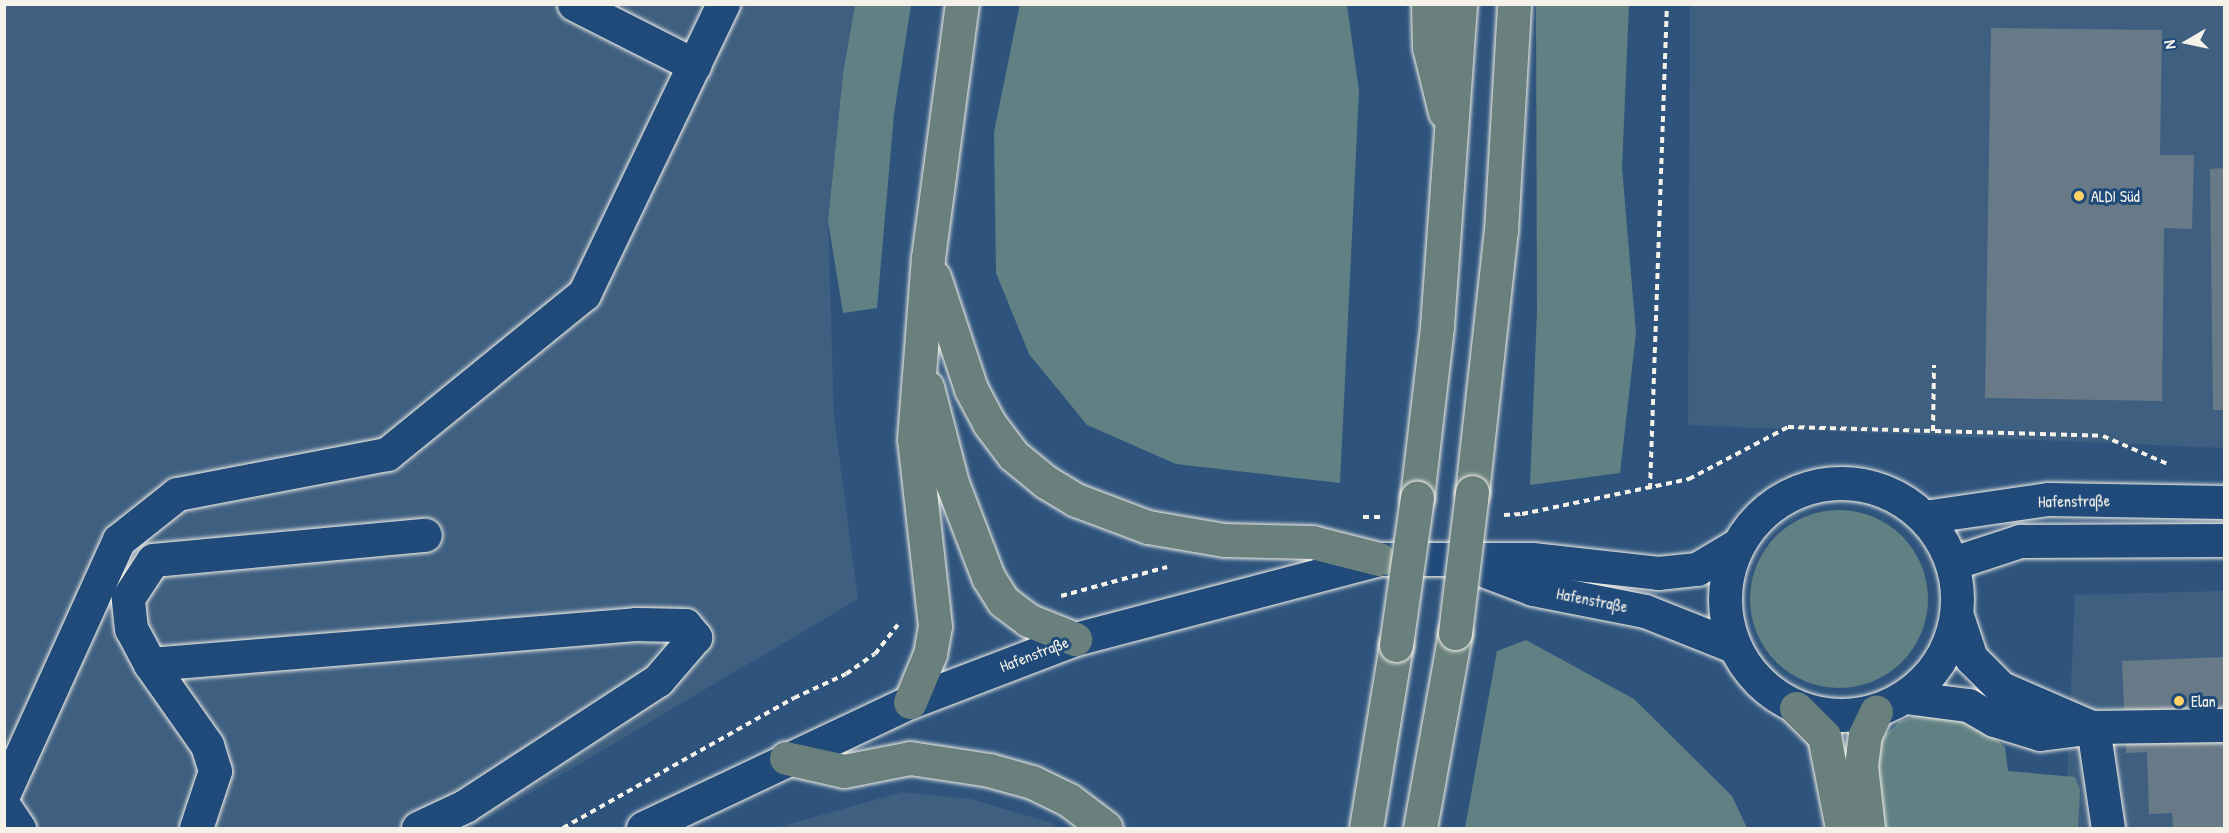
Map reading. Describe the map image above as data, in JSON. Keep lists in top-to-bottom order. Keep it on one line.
{"streets":{"street":["Hafenstraße"]},"places":["ALDI Süd","Elan"],"north":"left"}
